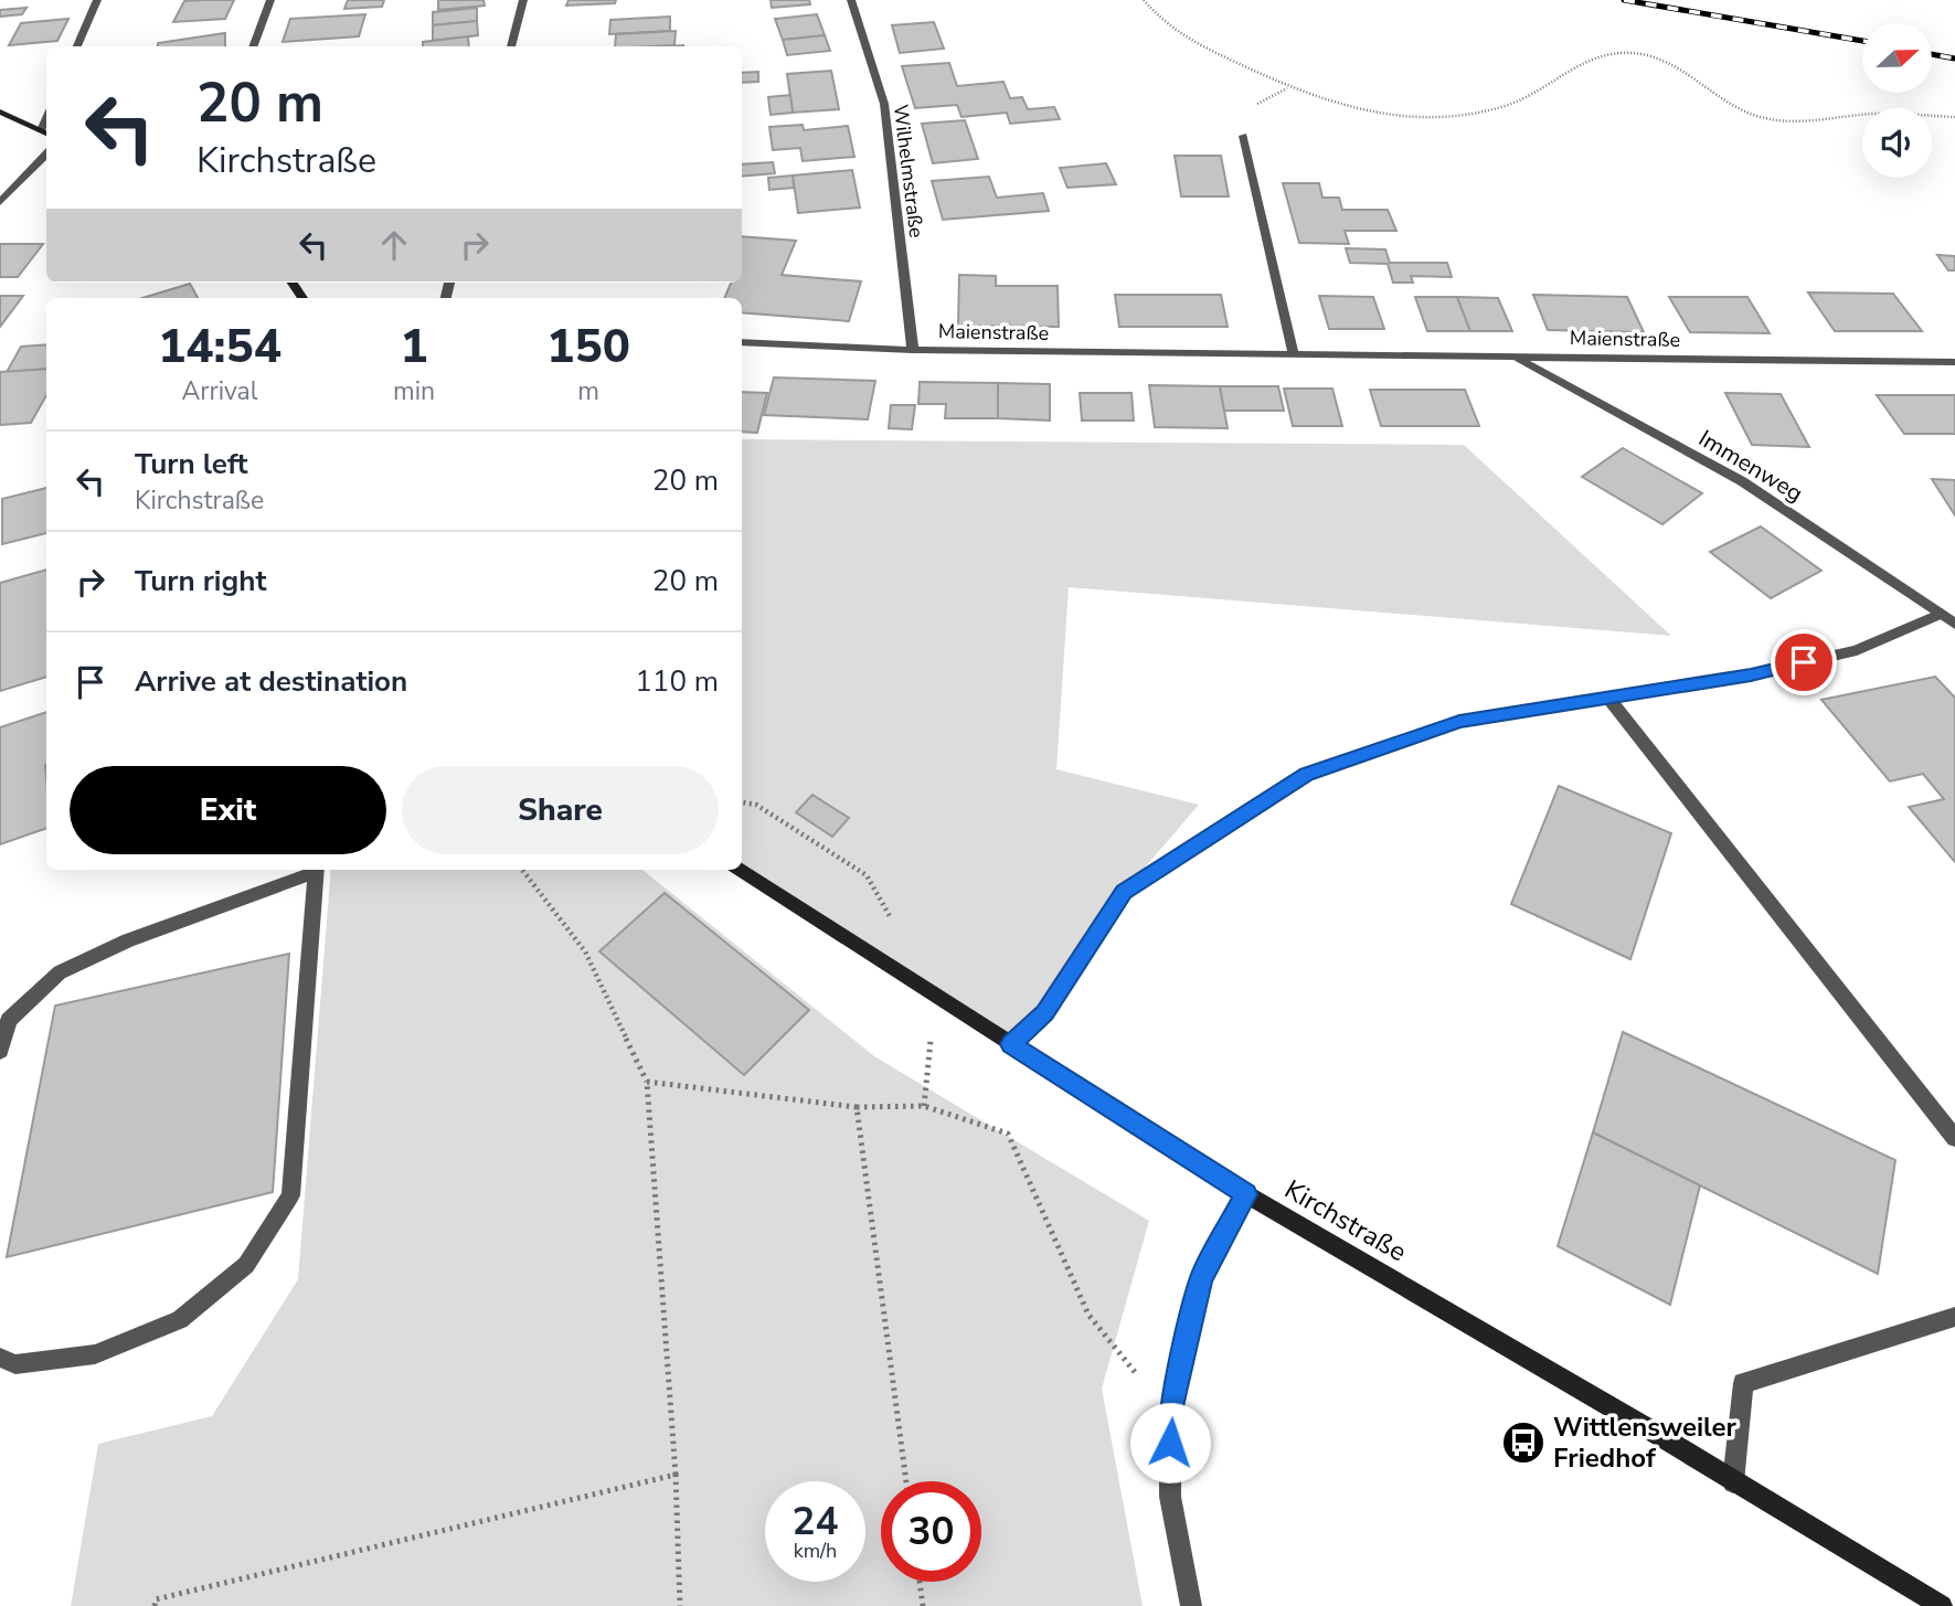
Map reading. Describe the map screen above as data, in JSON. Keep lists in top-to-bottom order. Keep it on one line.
{"streets":{"street":["Wilhelmstraße","Maienstraße","Immenweg","Kirchstraße"]},"crossings":[["Wilhelmstraße","Maienstraße"],["Maienstraße","Immenweg"]],"places":{"bus stop":["Wittlensweiler Friedhof"]},"north":"right","page":{"turn":["20 m","Kirchstraße"],"eta":["14:54","Arrival","1","min","150","m"],"list":[{"name":"Turn left","note":"Kirchstraße","value":"20 m"},{"name":"Turn right","value":"20 m"},{"name":"Arrive at destination","value":"110 m"}],"buttons":["Exit","Share"],"speed":"24 km/h","limit":"30"}}
